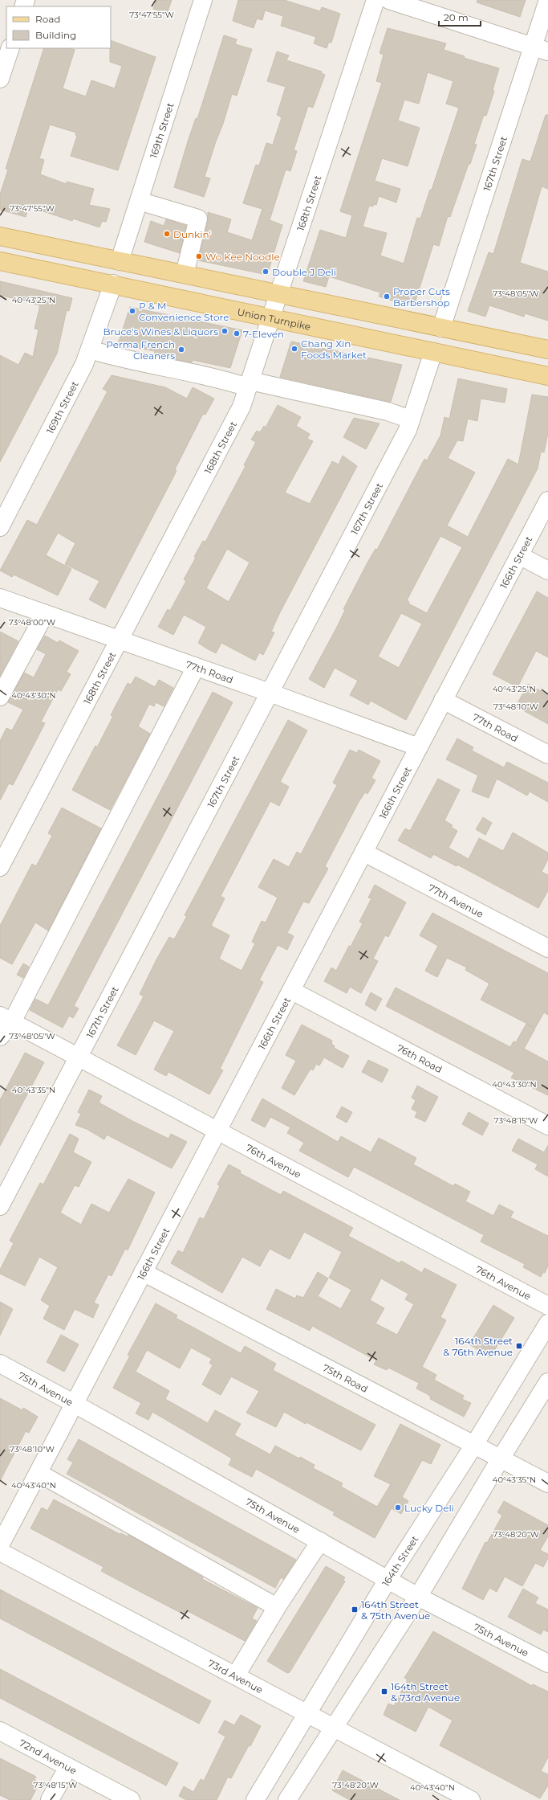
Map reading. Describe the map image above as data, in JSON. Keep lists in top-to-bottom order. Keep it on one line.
{"streets":{"main road":["Union Turnpike"],"street":["169th Street","167th Street","168th Street","166th Street","77th Road","77th Avenue","76th Road","76th Avenue","75th Road","75th Avenue","164th Street","73rd Avenue","72nd Avenue"]},"crossings":[["169th Street","Union Turnpike"],["167th Street","Union Turnpike"],["167th Street","77th Road"],["167th Street","76th Avenue"],["168th Street","Union Turnpike"],["168th Street","77th Road"],["166th Street","77th Road"],["166th Street","77th Avenue"],["166th Street","76th Road"],["166th Street","76th Avenue"],["166th Street","75th Road"],["166th Street","75th Avenue"],["75th Road","164th Street"],["75th Avenue","164th Street"],["164th Street","73rd Avenue"]],"places":{"other":["Dunkin'","Wo Kee Noodle","Double J Deli","Proper Cuts Barbershop","P & M Convenience Store","Bruce's Wines & Liquors","7-Eleven","Chang Xin Foods Market","Perma French Cleaners","Lucky Deli"],"transit":["164th Street & 76th Avenue","164th Street & 75th Avenue","164th Street & 73rd Avenue"]},"legend":["Road","Building"],"scale_bar":"20 m","coordinates":["73°47'55\"W","73°48'05\"W","40°43'25\"N","73°48'00\"W","40°43'30\"N","73°48'10\"W","40°43'35\"N","73°48'15\"W","40°43'40\"N","73°48'20\"W"]}
